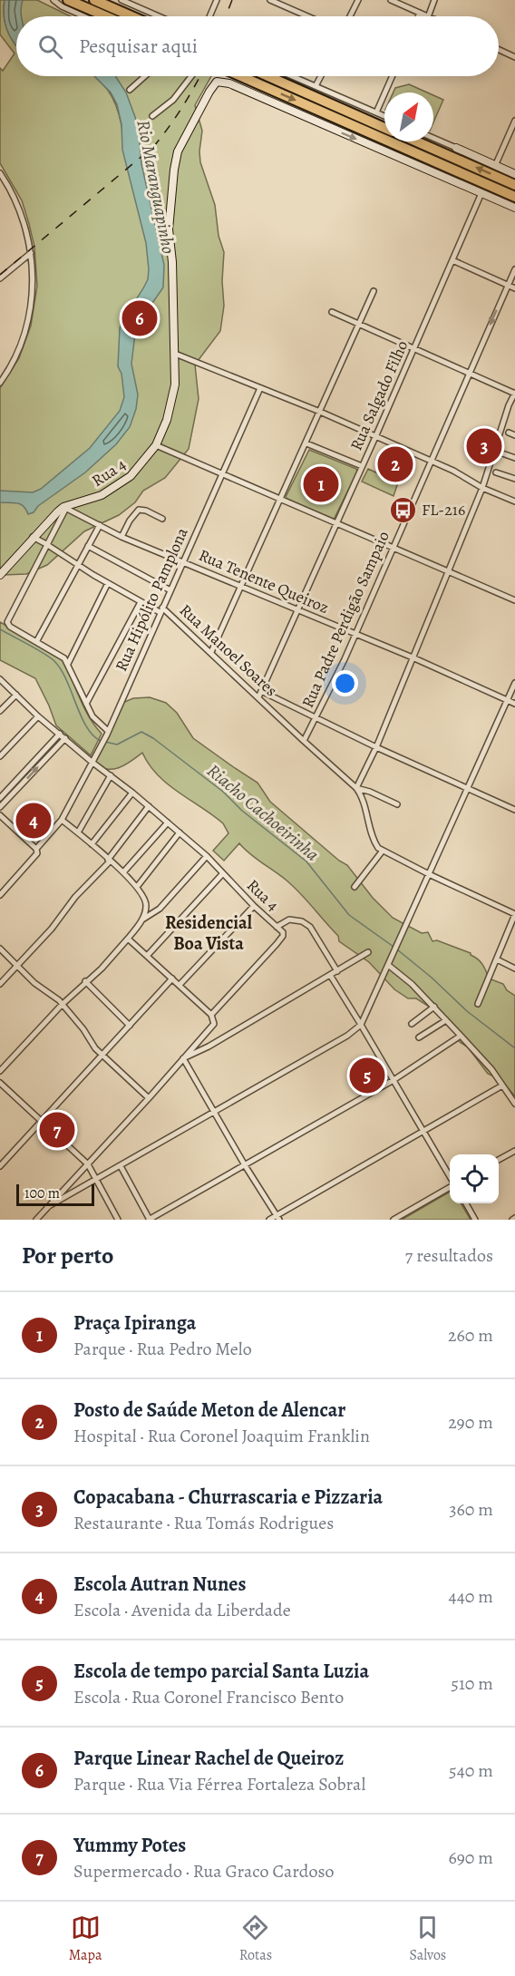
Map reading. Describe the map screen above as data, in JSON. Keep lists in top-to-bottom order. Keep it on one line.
{"streets":{"main road":["Rua 4"],"street":["Rua Salgado Filho","Rua Tenente Queiroz","Rua Hipólito Pamplona","Rua Padre Perdigão Sampaio","Rua Manoel Soares"]},"crossings":[["Rua Salgado Filho","Rua Tenente Queiroz"],["Rua Salgado Filho","Rua Manoel Soares"],["Rua 4","Rua Tenente Queiroz"],["Rua 4","Rua Hipólito Pamplona"],["Rua 4","Rua Manoel Soares"],["Rua Tenente Queiroz","Rua Hipólito Pamplona"],["Rua Tenente Queiroz","Rua Padre Perdigão Sampaio"],["Rua Hipólito Pamplona","Rua Manoel Soares"],["Rua Padre Perdigão Sampaio","Rua Manoel Soares"]],"districts":["Residencial Boa Vista"],"water":["Rio Maranguapinho","Riacho Cachoeirinha"],"places":{"bus stop":["FL-216"]},"scale_bar":"100 m","north":"top right","page":{"search":"Pesquisar aqui","pins":["6","3","2","1","4","5","7"],"scale":"100 m","heading":["Por perto","7 resultados"],"list":[{"mark":"1","name":"Praça Ipiranga","note":"Parque · Rua Pedro Melo","value":"260 m"},{"mark":"2","name":"Posto de Saúde Meton de Alencar","note":"Hospital · Rua Coronel Joaquim Franklin","value":"290 m"},{"mark":"3","name":"Copacabana - Churrascaria e Pizzaria","note":"Restaurante · Rua Tomás Rodrigues","value":"360 m"},{"mark":"4","name":"Escola Autran Nunes","note":"Escola · Avenida da Liberdade","value":"440 m"},{"mark":"5","name":"Escola de tempo parcial Santa Luzia","note":"Escola · Rua Coronel Francisco Bento","value":"510 m"},{"mark":"6","name":"Parque Linear Rachel de Queiroz","note":"Parque · Rua Via Férrea Fortaleza Sobral","value":"540 m"},{"mark":"7","name":"Yummy Potes","note":"Supermercado · Rua Graco Cardoso","value":"690 m"}],"nav":["Mapa","Rotas","Salvos"]}}
